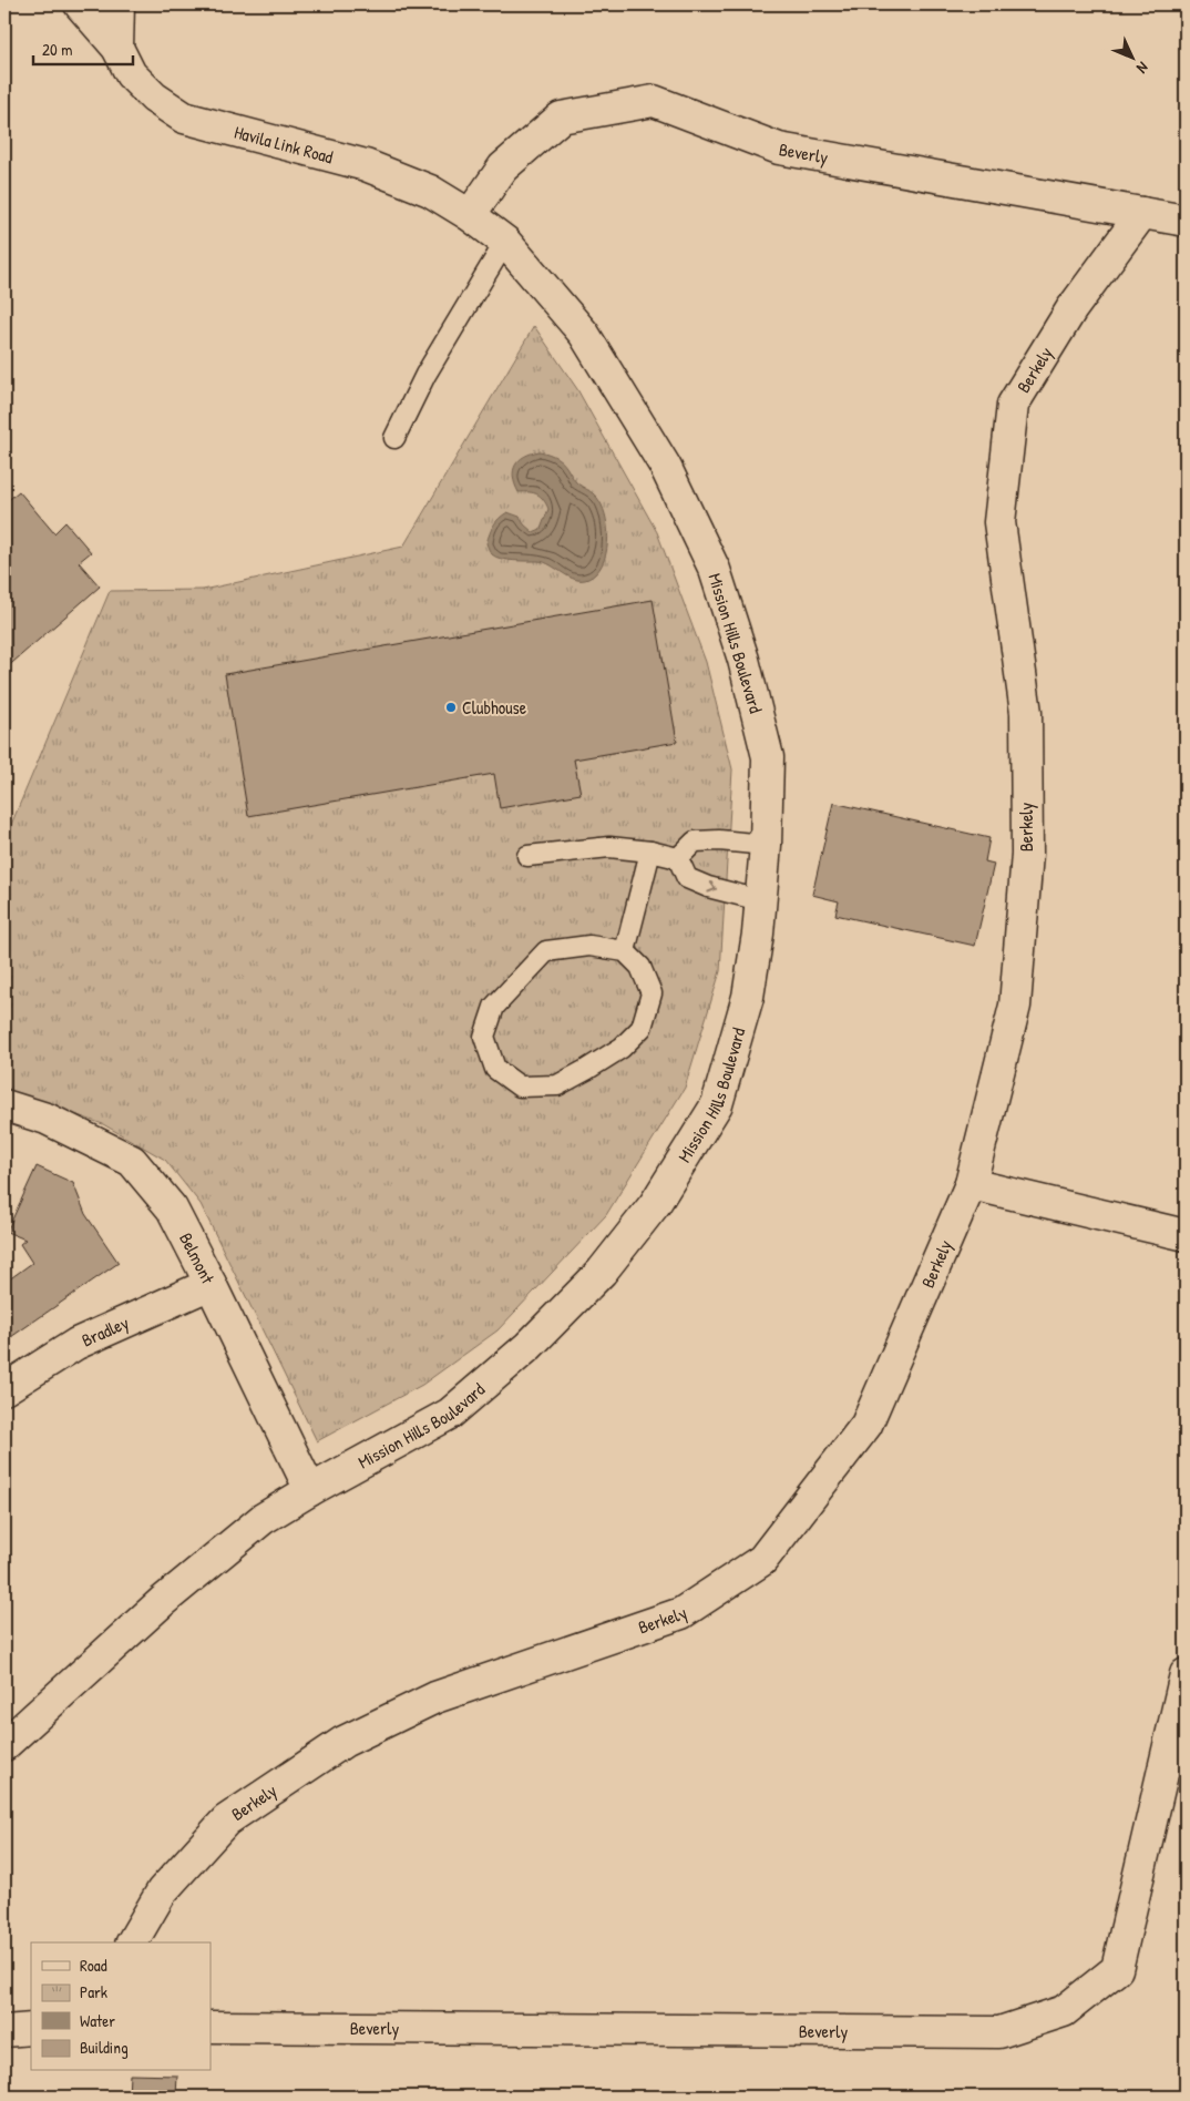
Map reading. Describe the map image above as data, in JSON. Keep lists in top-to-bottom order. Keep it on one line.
{"streets":{"street":["Havila Link Road","Beverly","Berkely","Mission Hills Boulevard","Belmont","Bradley"]},"crossings":[["Havila Link Road","Beverly"],["Havila Link Road","Mission Hills Boulevard"],["Beverly","Berkely"],["Beverly","Mission Hills Boulevard"],["Mission Hills Boulevard","Belmont"],["Belmont","Bradley"]],"places":["Clubhouse"],"legend":["Road","Park","Water","Building"],"scale_bar":"20 m","north":"bottom right"}
